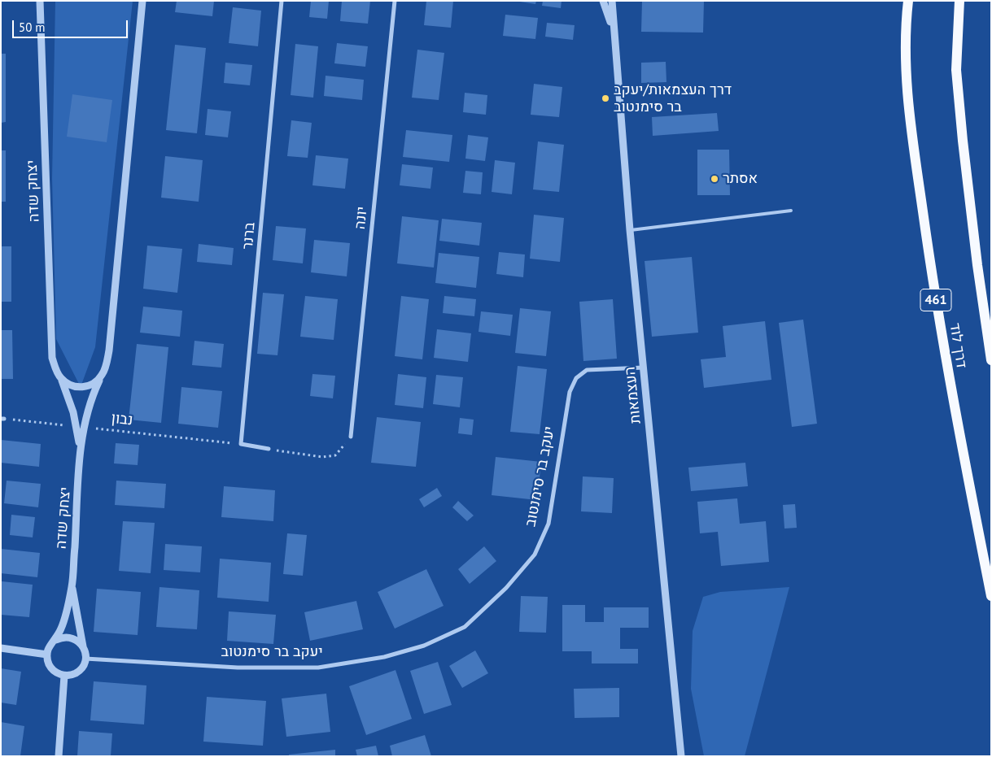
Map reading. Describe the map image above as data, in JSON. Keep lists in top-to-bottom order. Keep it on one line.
{"streets":{"main road":["461","דרך לוד"],"street":["יצחק שדה","יונה","ברנר","העצמאות","יעקב בר סימנטוב"],"path":["נבון"]},"crossings":[["יצחק שדה","נבון"],["יצחק שדה","יעקב בר סימנטוב"],["ברנר","נבון"],["העצמאות","יעקב בר סימנטוב"]],"places":["דרך העצמאות/יעקב בר סימנטוב","אסתר"],"scale_bar":"50 m"}
